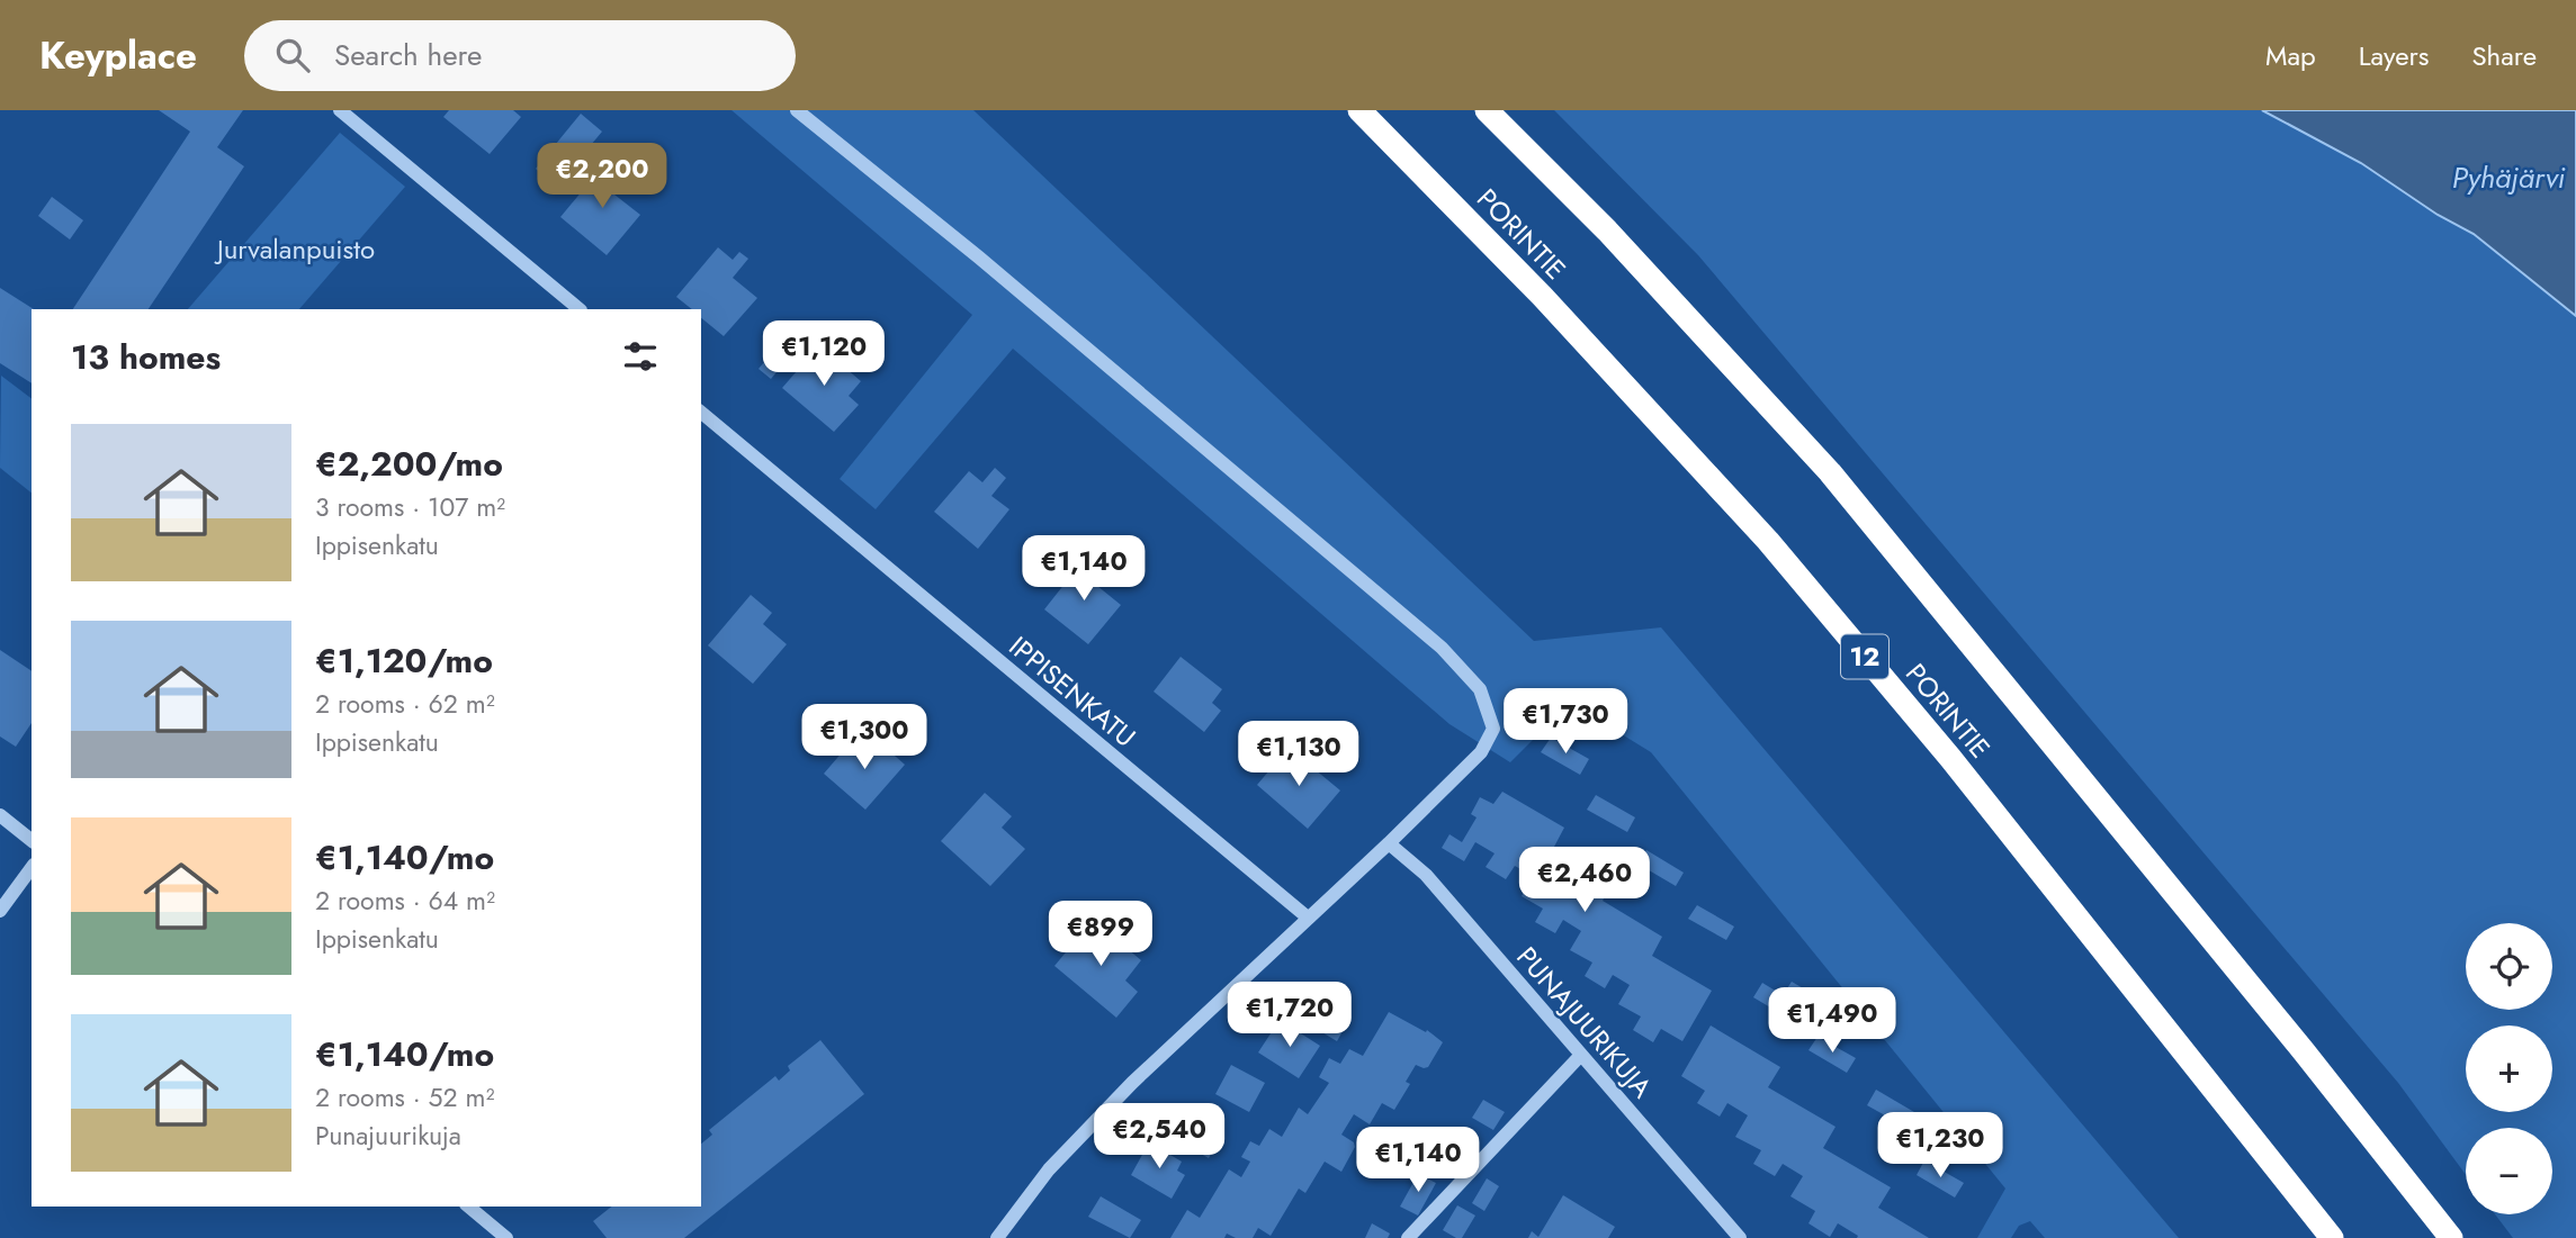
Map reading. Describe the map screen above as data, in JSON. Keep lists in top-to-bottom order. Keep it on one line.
{"streets":{"highway":["PORINTIE","12"],"street":["IPPISENKATU","PUNAJUURIKUJA"]},"water":["Pyhäjärvi"],"parks":["Jurvalanpuisto"],"page":{"header":"Keyplace","search":"Search here","nav":["Map","Layers","Share"],"price":["€2,200","€1,120","€1,140","€1,730","€1,300","€1,130","€2,460","€899","€1,720","€1,490","€2,540","€1,230","€1,140"],"heading":"13 homes","list":[{"name":"€2,200/mo","note":"3 rooms · 107 m² · Ippisenkatu"},{"name":"€1,120/mo","note":"2 rooms · 62 m² · Ippisenkatu"},{"name":"€1,140/mo","note":"2 rooms · 64 m² · Ippisenkatu"},{"name":"€1,140/mo","note":"2 rooms · 52 m² · Punajuurikuja"}],"map_buttons":["+","−"]}}
